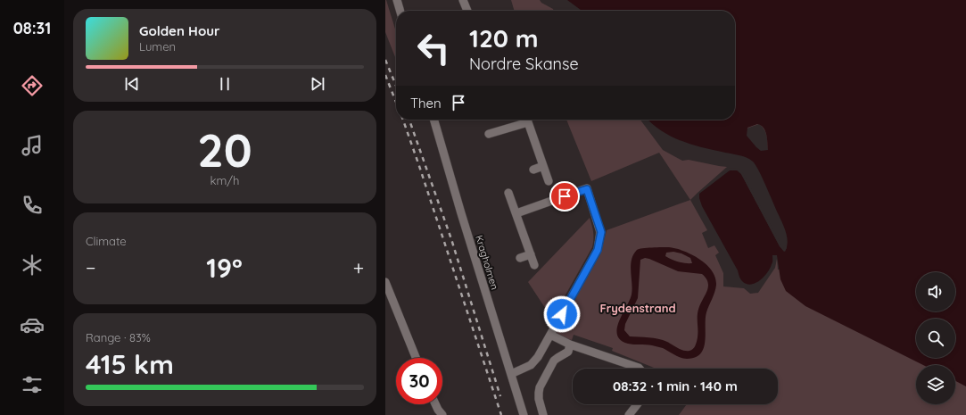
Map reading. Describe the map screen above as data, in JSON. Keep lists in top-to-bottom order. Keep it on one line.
{"streets":{"street":["Kragholmen"]},"districts":["Frydenstrand"],"page":{"tabs":"08:31","turn":["120 m","Nordre Skanse"],"song":["Golden Hour","Lumen"],"then":"Then","tile":[["20","km/h"],"Climate",["Range · 83%","415 km"]],"heat":["−","19°","+"],"limit":"30","trip":"08:32 · 1 min · 140 m"}}
